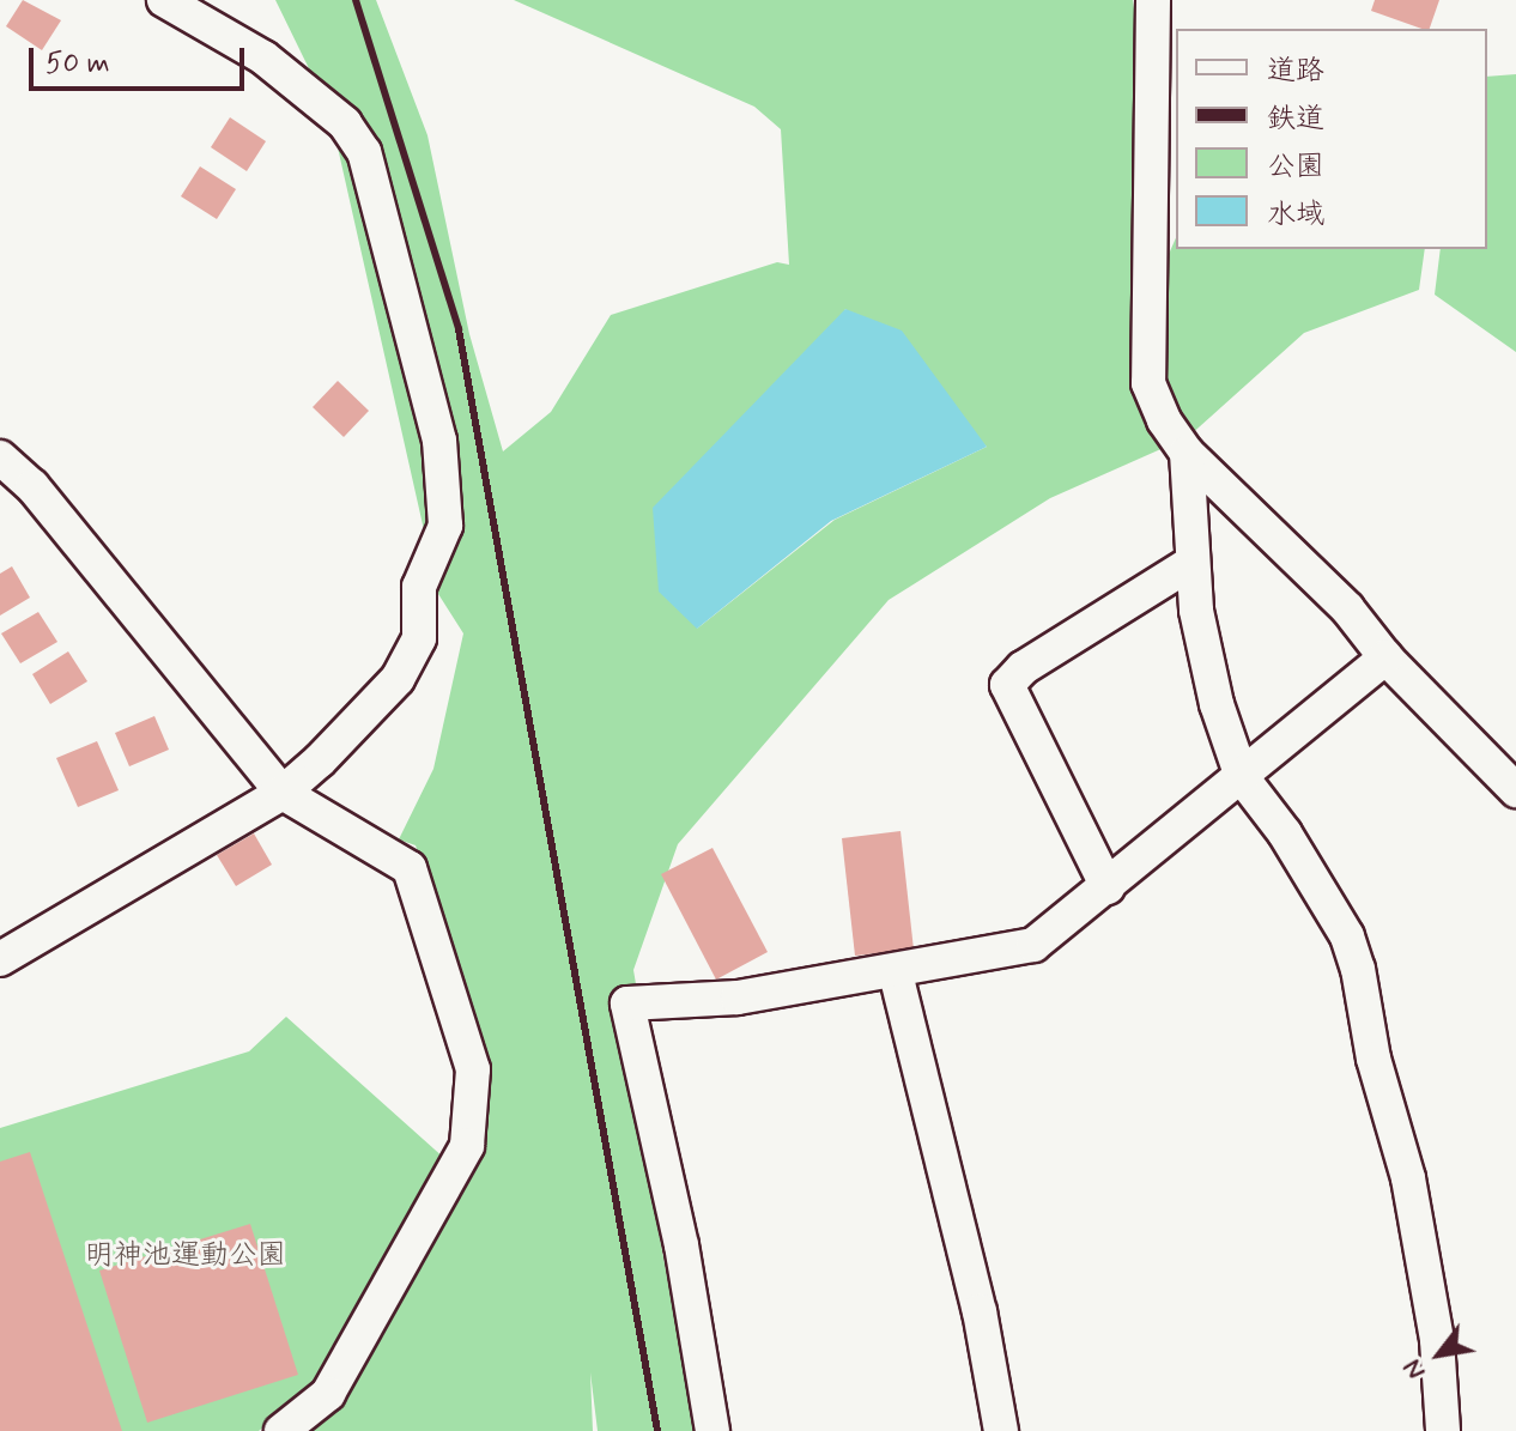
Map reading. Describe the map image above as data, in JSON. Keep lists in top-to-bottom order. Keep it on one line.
{"parks":["明神池運動公園"],"legend":["道路","鉄道","公園","水域"],"scale_bar":"50 m","north":"bottom left"}
